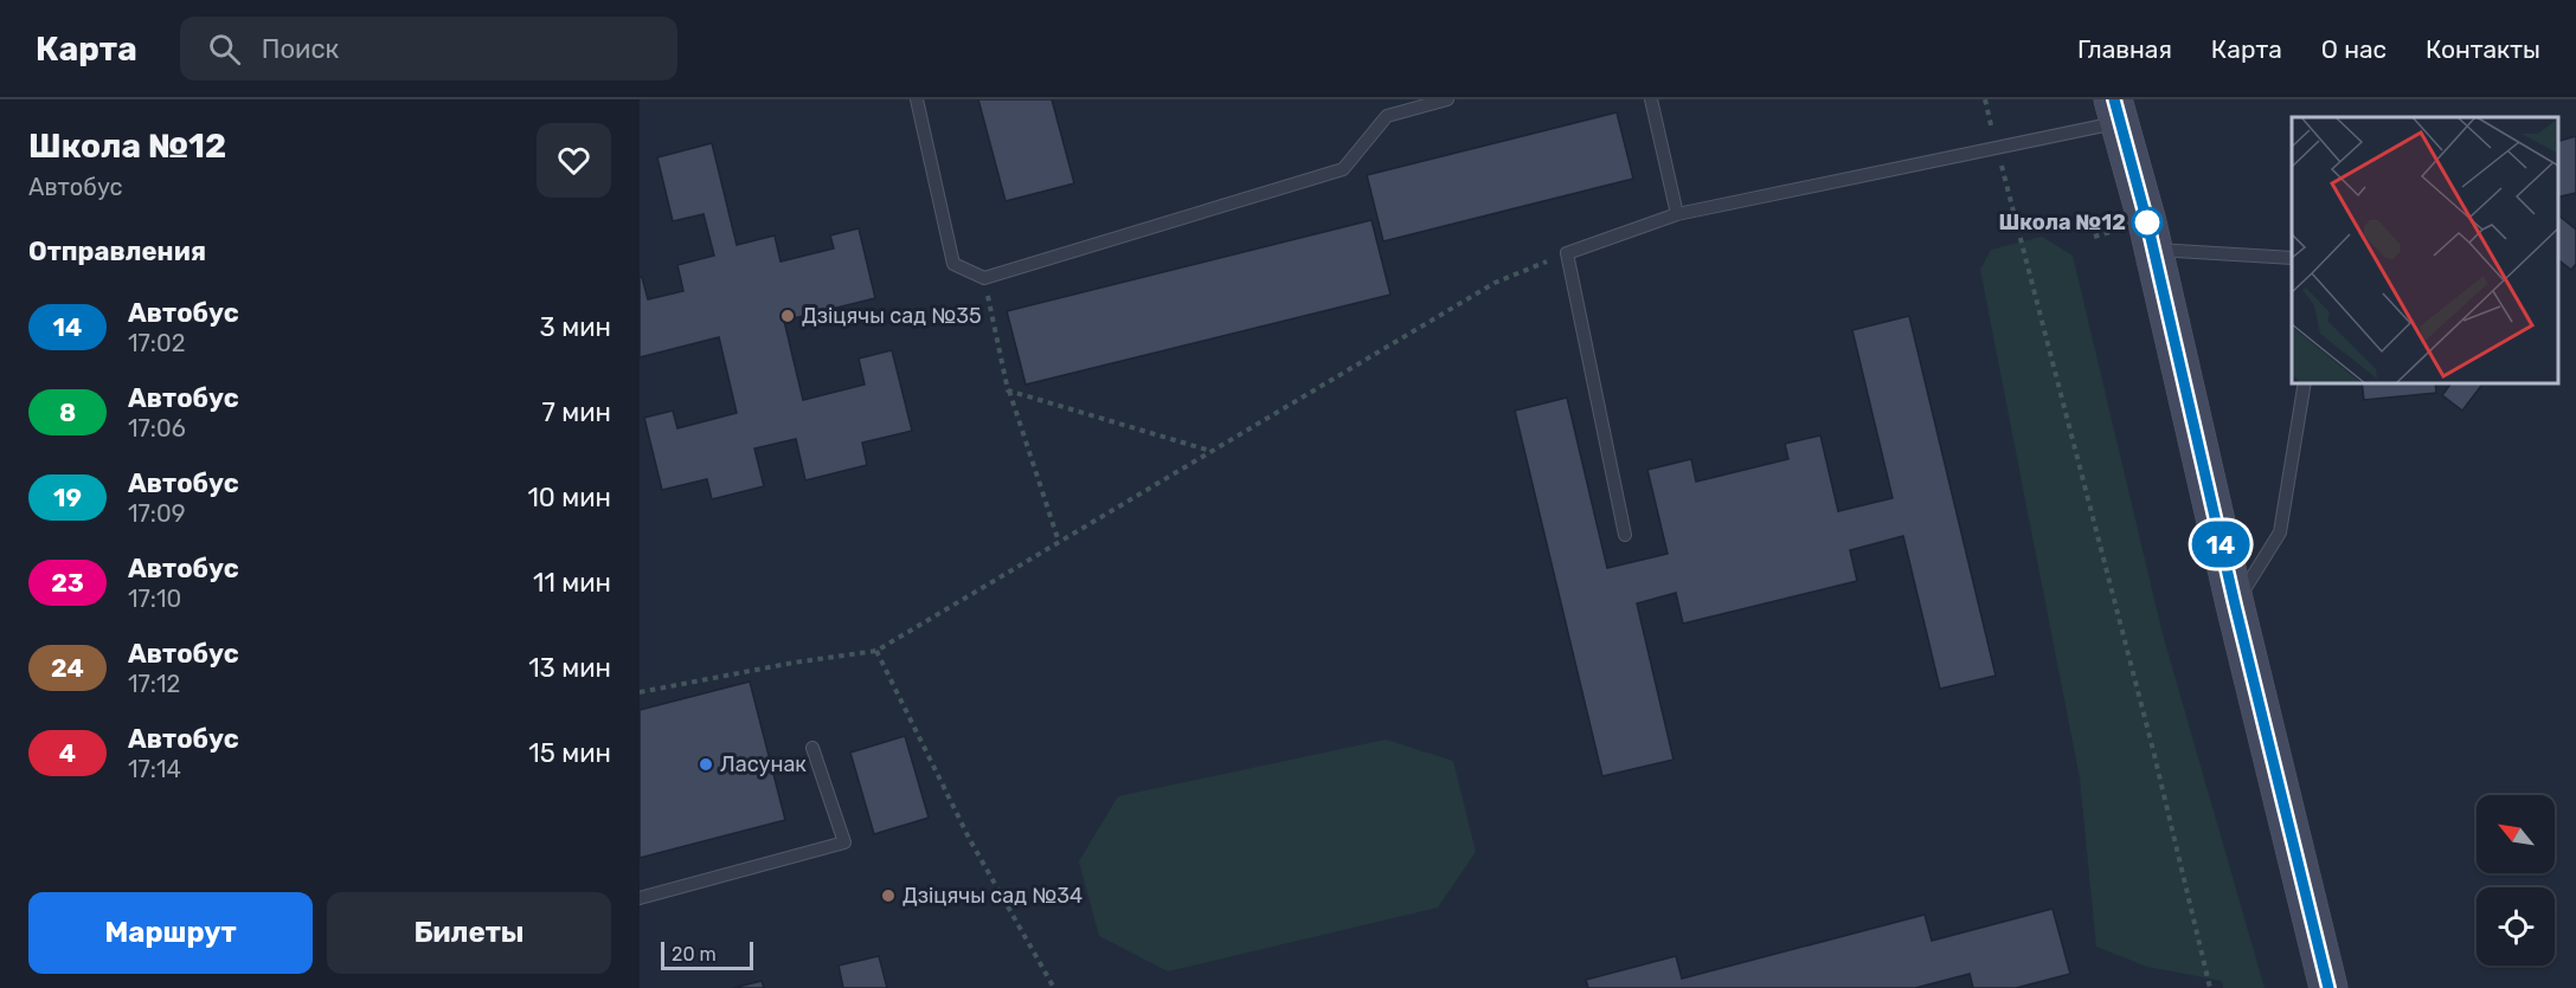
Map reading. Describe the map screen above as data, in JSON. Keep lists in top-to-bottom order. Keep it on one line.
{"places":["Школа №12","Дзіцячы сад №35","Ласунак","Дзіцячы сад №34"],"lines":["bus line 14"],"scale_bar":"20 m","north":"top left","page":{"header":"Карта","search":"Поиск","nav":["Главная","Карта","О нас","Контакты"],"heading":[["Школа №12","Автобус"],"Отправления"],"on_map":"14","list":[{"mark":"14","name":"Автобус","note":"17:02","value":"3 мин"},{"mark":"8","name":"Автобус","note":"17:06","value":"7 мин"},{"mark":"19","name":"Автобус","note":"17:09","value":"10 мин"},{"mark":"23","name":"Автобус","note":"17:10","value":"11 мин"},{"mark":"24","name":"Автобус","note":"17:12","value":"13 мин"},{"mark":"4","name":"Автобус","note":"17:14","value":"15 мин"}],"buttons":["Маршрут","Билеты"],"scale":"20 m"}}
